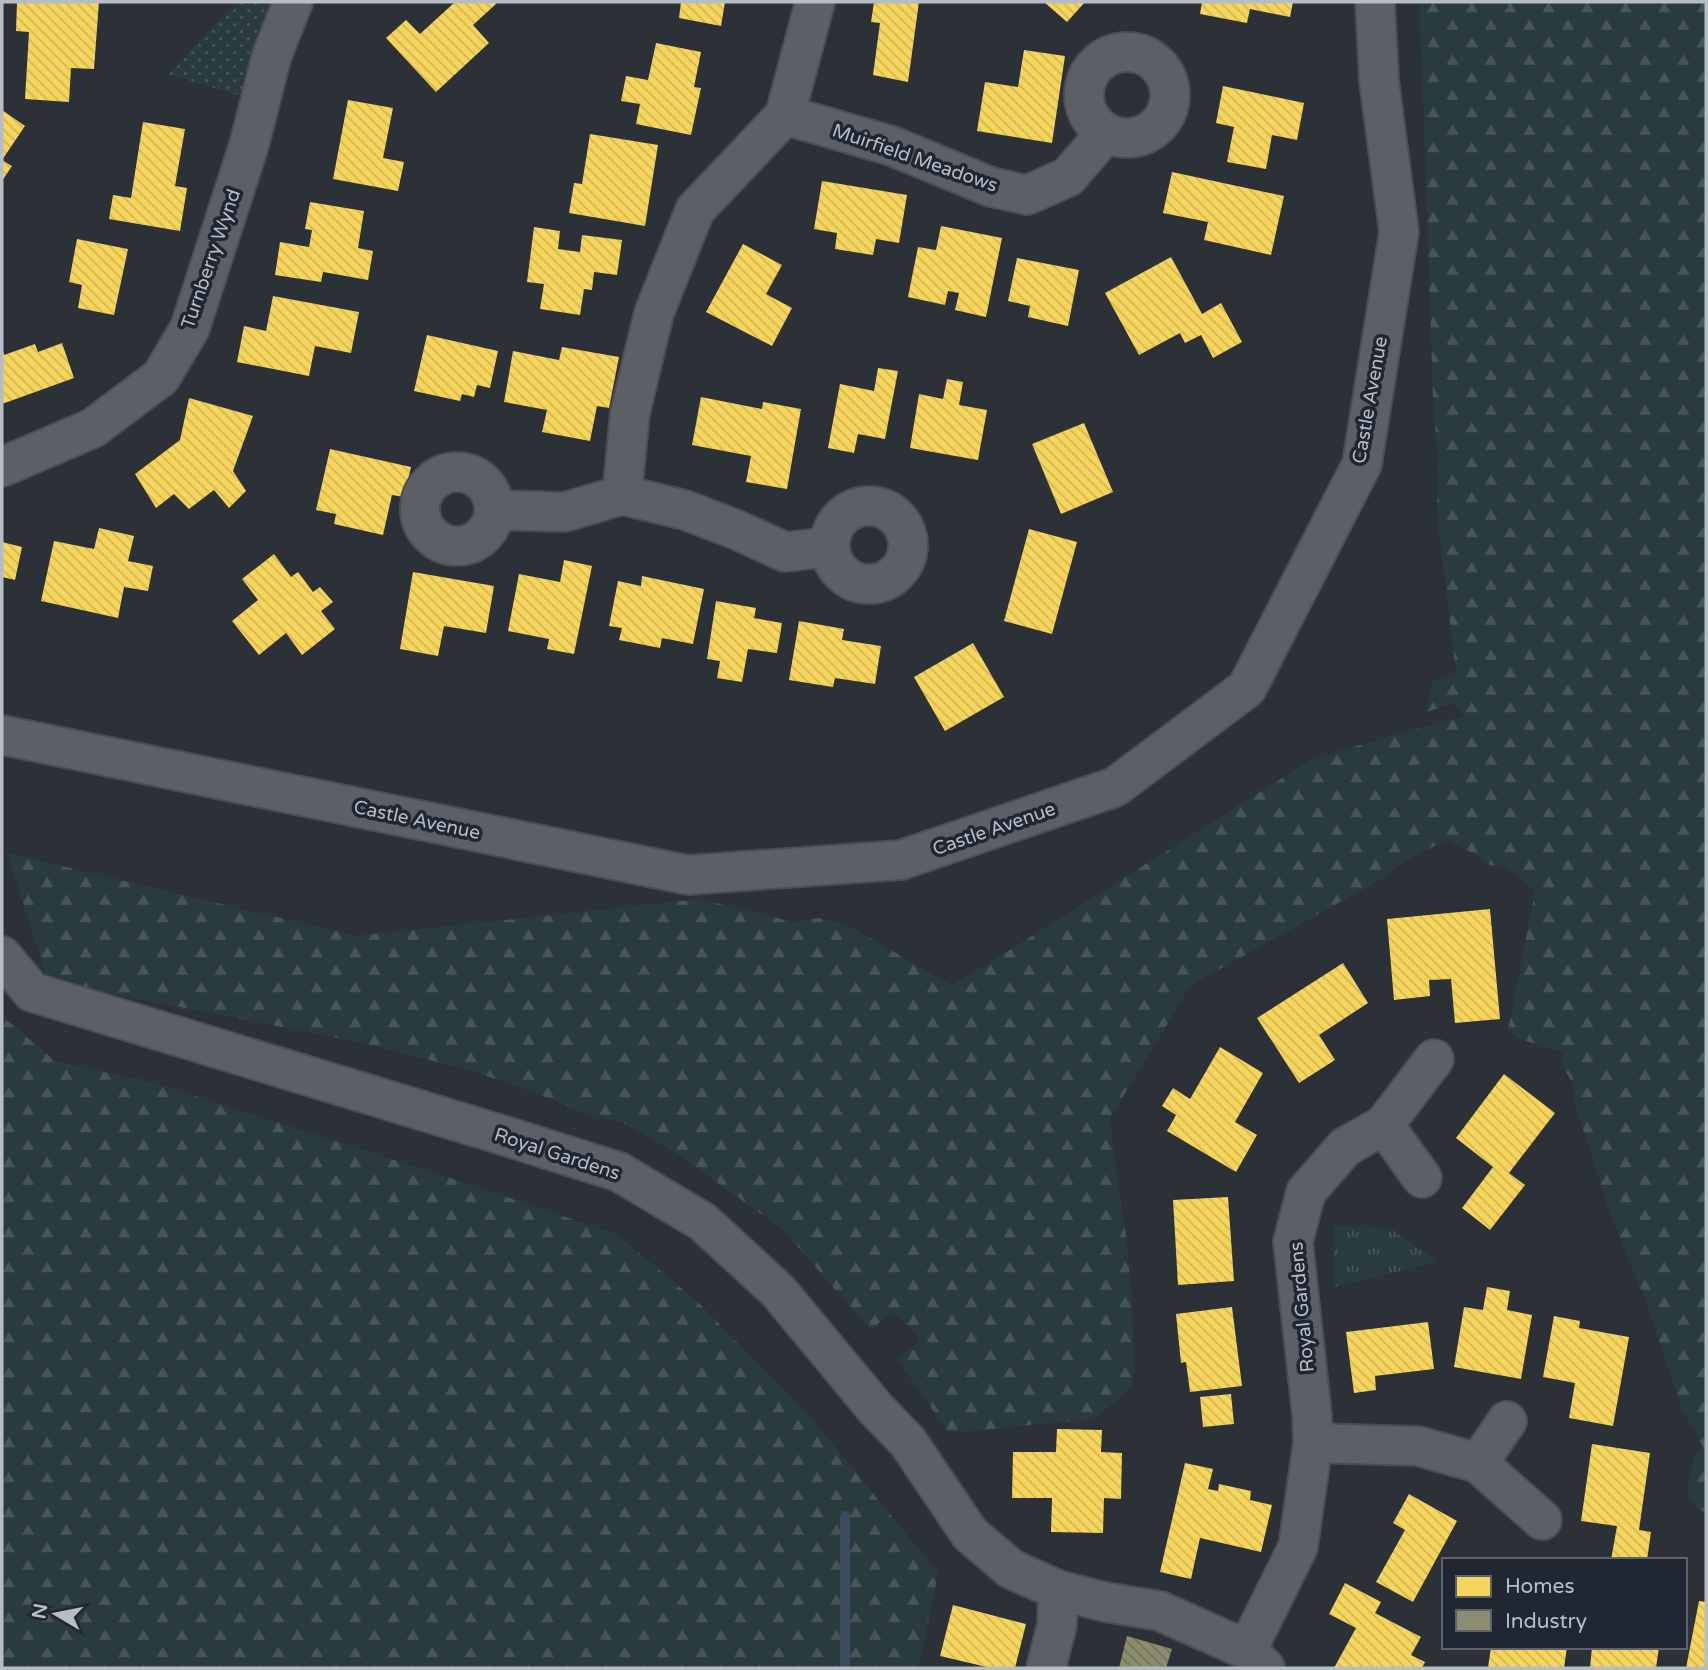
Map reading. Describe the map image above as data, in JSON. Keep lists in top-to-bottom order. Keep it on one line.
{"streets":{"street":["Muirfield Meadows","Turnberry Wynd","Castle Avenue","Royal Gardens"]},"legend":["Homes","Industry"],"north":"left"}
